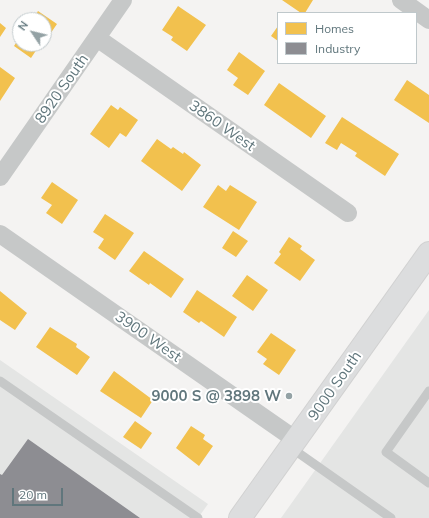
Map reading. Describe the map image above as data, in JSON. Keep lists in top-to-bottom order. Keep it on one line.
{"streets":{"main road":["9000 South"],"street":["8920 South","3860 West","3900 West"]},"crossings":[["8920 South","3860 West"],["3900 West","9000 South"]],"places":["9000 S @ 3898 W"],"legend":["Homes","Industry"],"scale_bar":"20 m","north":"top left"}
